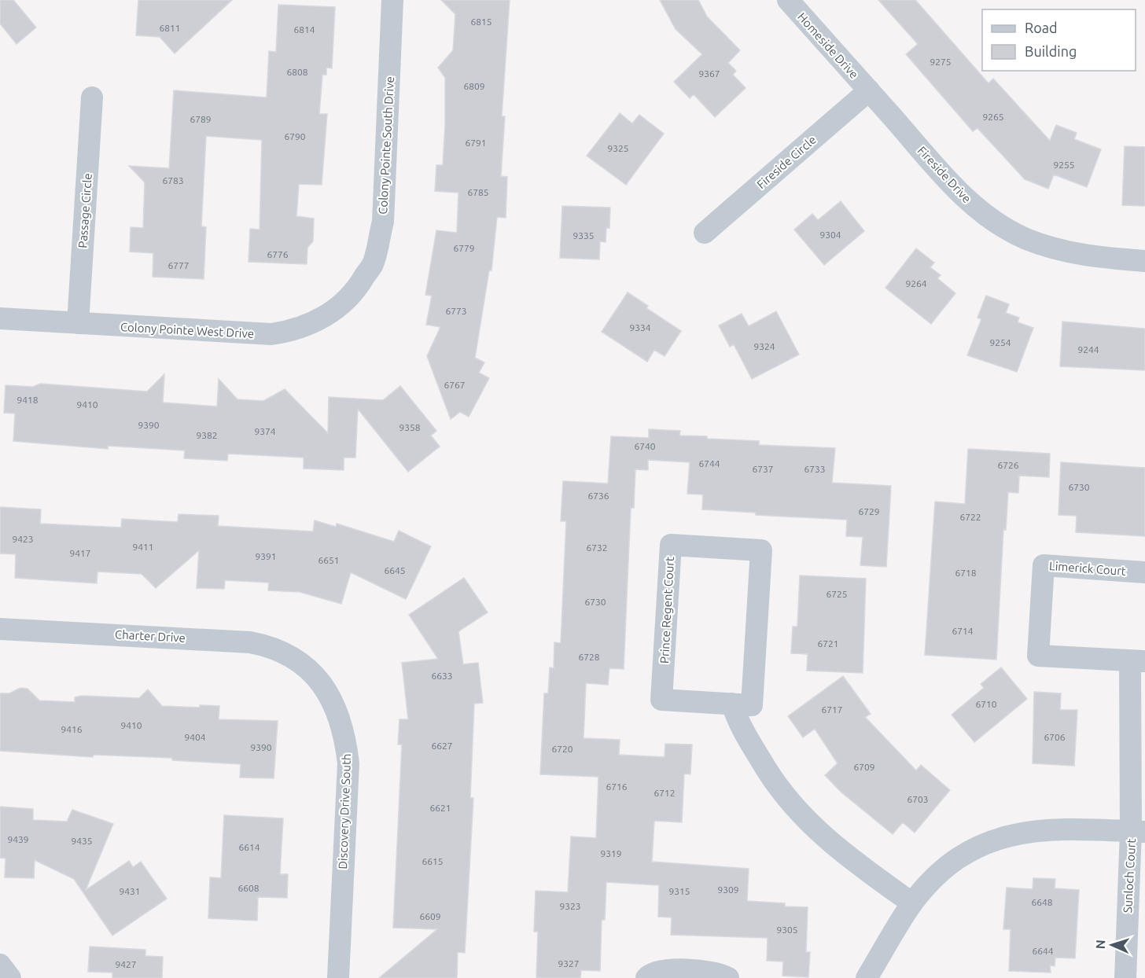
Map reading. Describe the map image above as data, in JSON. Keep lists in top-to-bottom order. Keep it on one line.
{"streets":{"street":["Homeside Drive","Colony Pointe South Drive","Fireside Circle","Fireside Drive","Passage Circle","Colony Pointe West Drive","Limerick Court","Prince Regent Court","Charter Drive","Discovery Drive South","Sunloch Court"]},"crossings":[["Homeside Drive","Fireside Circle"],["Homeside Drive","Fireside Drive"],["Colony Pointe South Drive","Colony Pointe West Drive"],["Fireside Circle","Fireside Drive"],["Passage Circle","Colony Pointe West Drive"],["Limerick Court","Sunloch Court"],["Charter Drive","Discovery Drive South"]],"house_numbers":["6815","6811","6814","9275","6808","9367","6809","9265","6789","6790","6791","9325","9255","6783","6785","9304","9335","6779","6776","6777","9264","6773","9334","9254","9324","9244","6767","9418","9410","9390","9358","9374","9382","6740","6744","6726","6737","6733","6730","6736","6729","6722","9423","9411","6732","9417","9391","6651","6645","6718","6725","6730","6714","6721","6728","6633","6710","6717","9410","9416","9404","6706","6627","9390","6720","6709","6716","6712","6703","6621","9439","9435","6614","9319","6615","6608","9309","9431","9315","6648","9323","6609","9305","6644","9327","9427"],"legend":["Road","Building"],"north":"left"}
